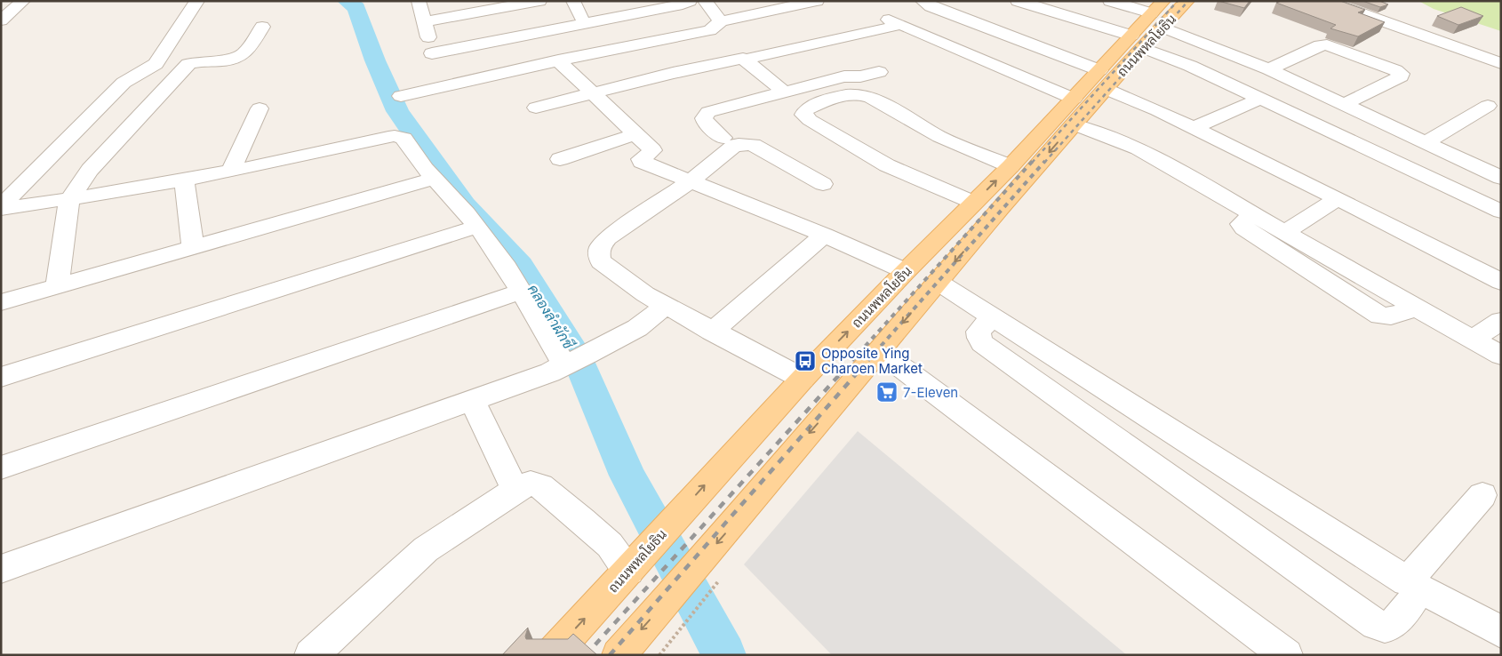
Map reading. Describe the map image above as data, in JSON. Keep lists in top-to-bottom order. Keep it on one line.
{"streets":{"main road":["ถนนพหลโยธิน"]},"water":["คลองลำผักชี"],"places":{"bus stop":["Opposite Ying Charoen Market"],"supermarket":["7-Eleven"]}}
